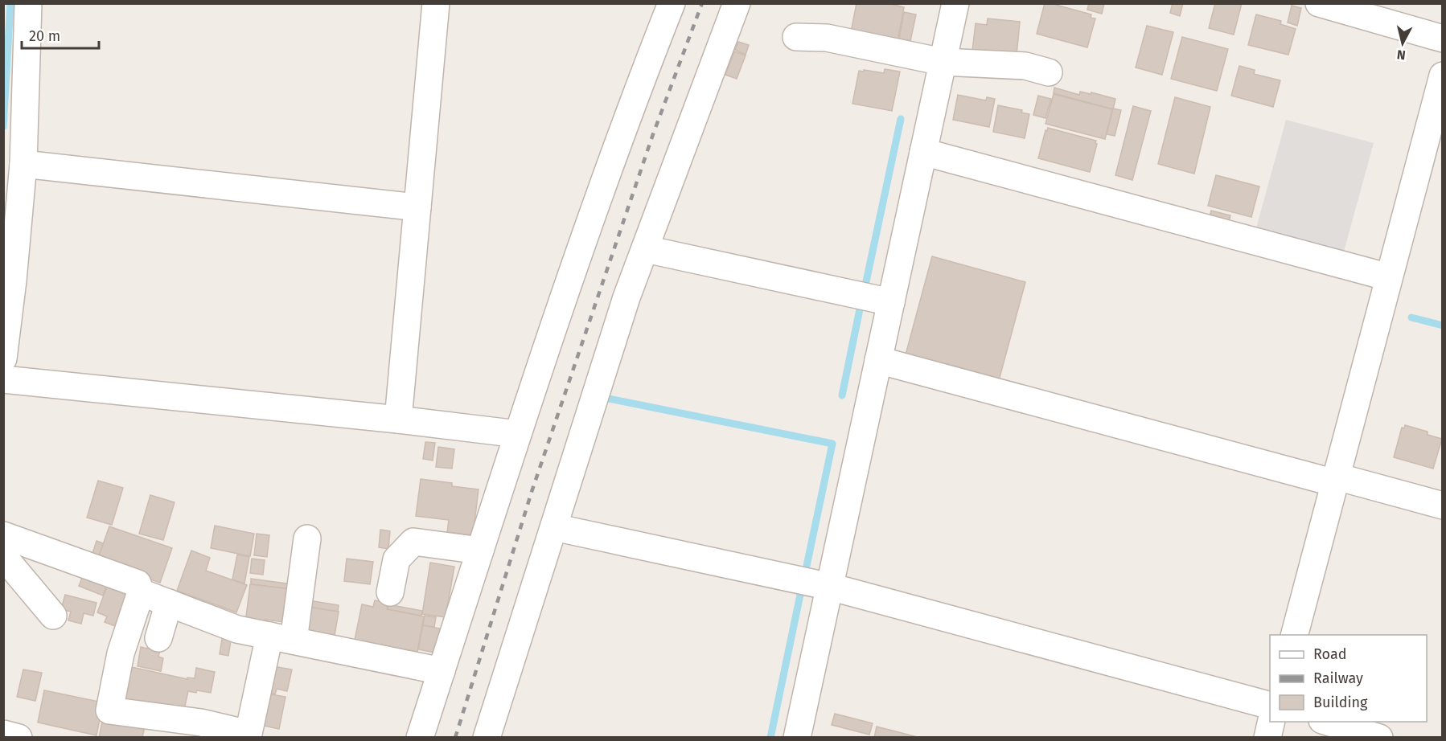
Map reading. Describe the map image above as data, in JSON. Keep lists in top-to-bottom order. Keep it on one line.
{"legend":["Road","Railway","Building"],"scale_bar":"20 m","north":"bottom"}
